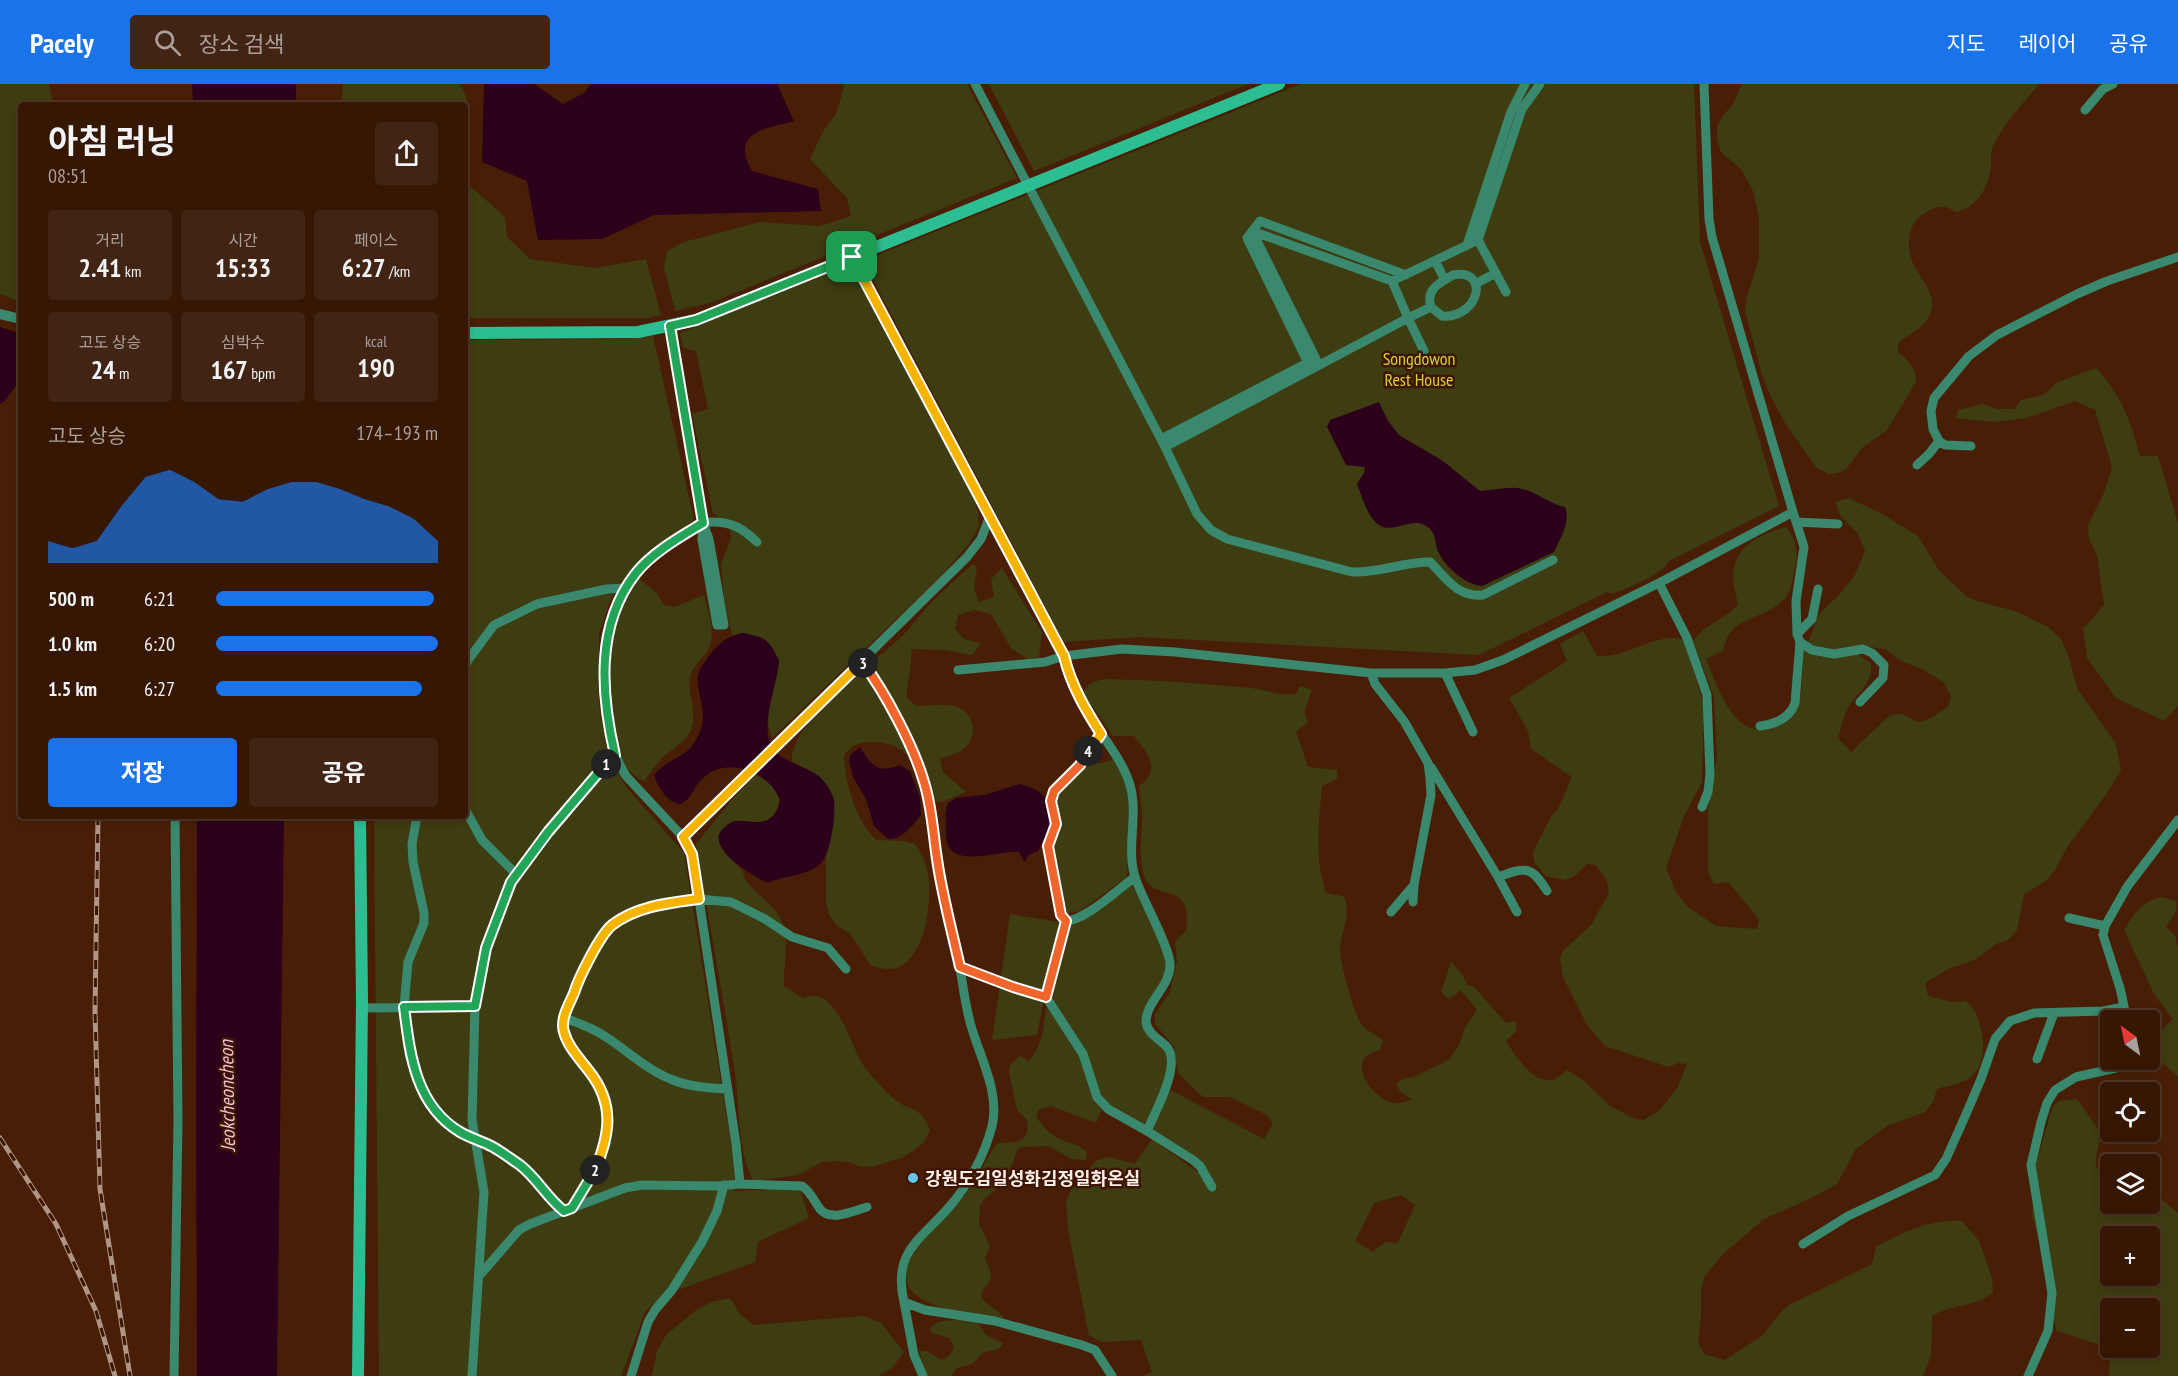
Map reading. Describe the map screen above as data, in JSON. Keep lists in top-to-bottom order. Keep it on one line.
{"water":["Jeokcheoncheon"],"parks":["Songdowon Rest House"],"places":["강원도김일성화김정일화온실"],"north":"top left","page":{"header":"Pacely","search":"장소 검색","nav":["지도","레이어","공유"],"heading":["아침 러닝","08:51"],"stats":[["거리","2.41 km"],["시간","15:33"],["페이스","6:27 /km"],["고도 상승","24 m"],["심박수","167 bpm"],["kcal","190"]],"chart":["고도 상승","174–193 m"],"list":[{"name":"500 m","note":"6:21"},{"name":"1.0 km","note":"6:20"},{"name":"1.5 km","note":"6:27"}],"pins":["3","4","1","2"],"buttons":["저장","공유"],"map_buttons":["+","−"]}}
